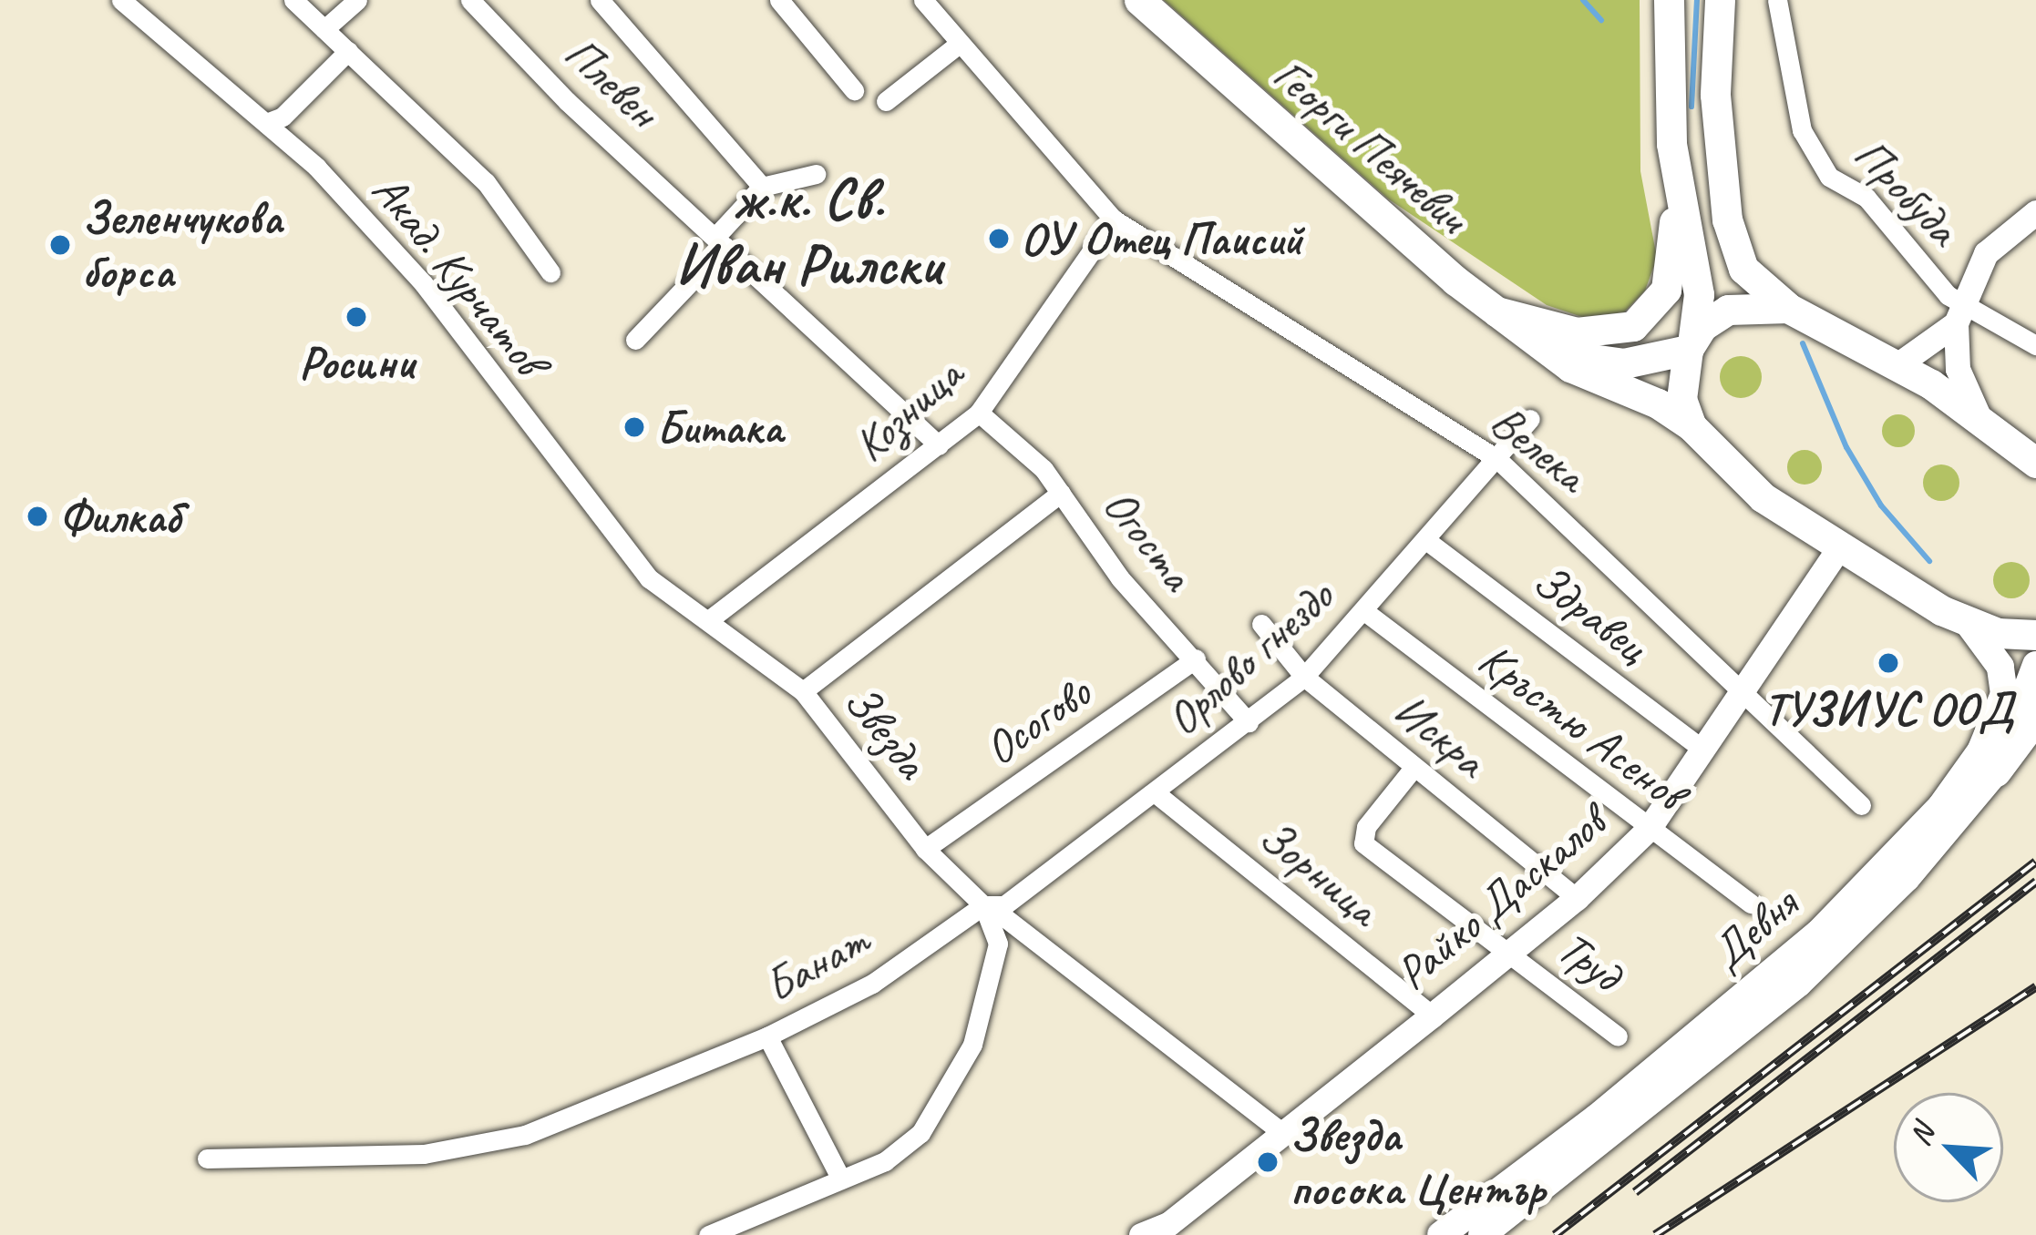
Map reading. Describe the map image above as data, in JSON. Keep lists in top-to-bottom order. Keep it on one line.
{"streets":{"main road":["Георги Пеячевич","Девня"],"street":["Плевен","Прoбудa","Акад. Курчатов","Козница","Велека","Огоста","Здравец","Орлово гнездо","Осогово","Кръстю Асенов","Звезда","Искра","Зорница","Райко Даскалов","Труд","Банат"]},"crossings":[["Плевен","Козница"],["Акад. Курчатов","Козница"],["Акад. Курчатов","Звезда"],["Козница","Велека"],["Козница","Огоста"],["Козница","Звезда"],["Велека","Орлово гнездо"],["Велека","Райко Даскалов"],["Огоста","Орлово гнездо"],["Огоста","Осогово"],["Здравец","Орлово гнездо"],["Здравец","Райко Даскалов"],["Орлово гнездо","Кръстю Асенов"],["Орлово гнездо","Звезда"],["Орлово гнездо","Искра"],["Орлово гнездо","Зорница"],["Орлово гнездо","Банат"],["Осогово","Звезда"],["Кръстю Асенов","Райко Даскалов"],["Звезда","Райко Даскалов"],["Звезда","Банат"],["Искра","Райко Даскалов"],["Искра","Труд"],["Зорница","Райко Даскалов"],["Райко Даскалов","Труд"]],"districts":["ж.к. Св. Иван Рилски"],"places":["ОУ Отец Паисий","Зеленчукова борса","Росини","Битака","Филкаб","ТУЗИУС ООД","Звезда посока Център"],"north":"top left"}
